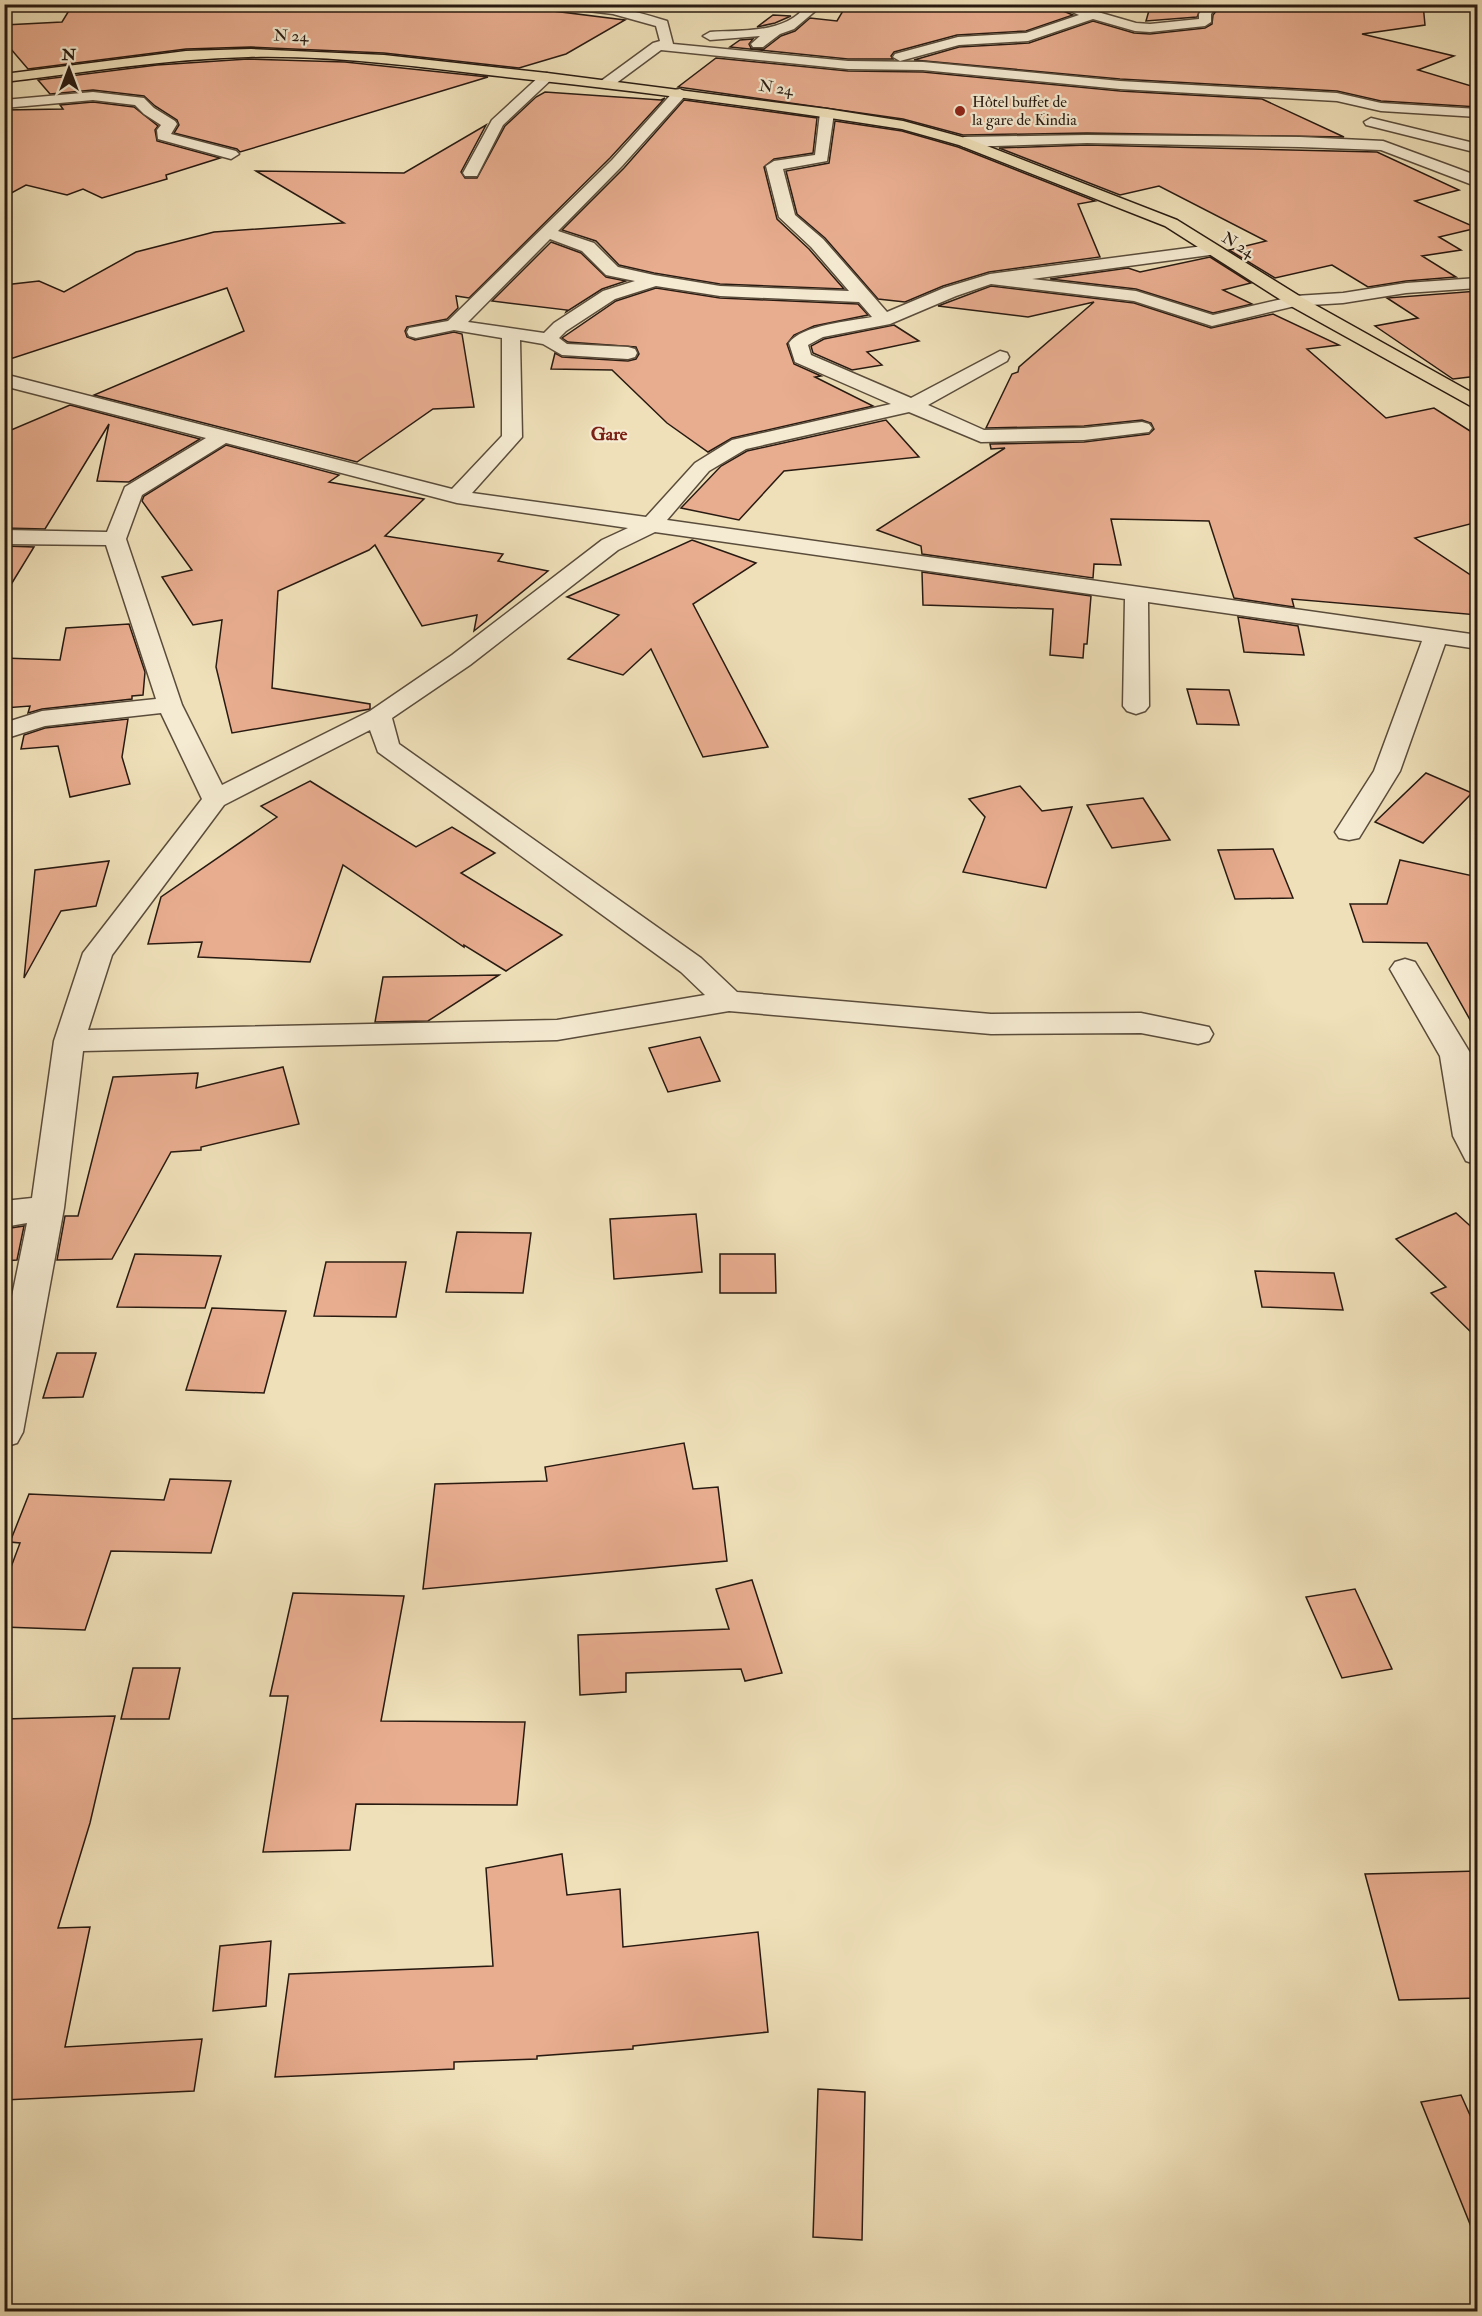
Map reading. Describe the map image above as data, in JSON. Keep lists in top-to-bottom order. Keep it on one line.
{"streets":{"main road":["N 24"]},"districts":["Gare"],"places":["Hôtel buffet de la gare de Kindia"],"north":"top"}
